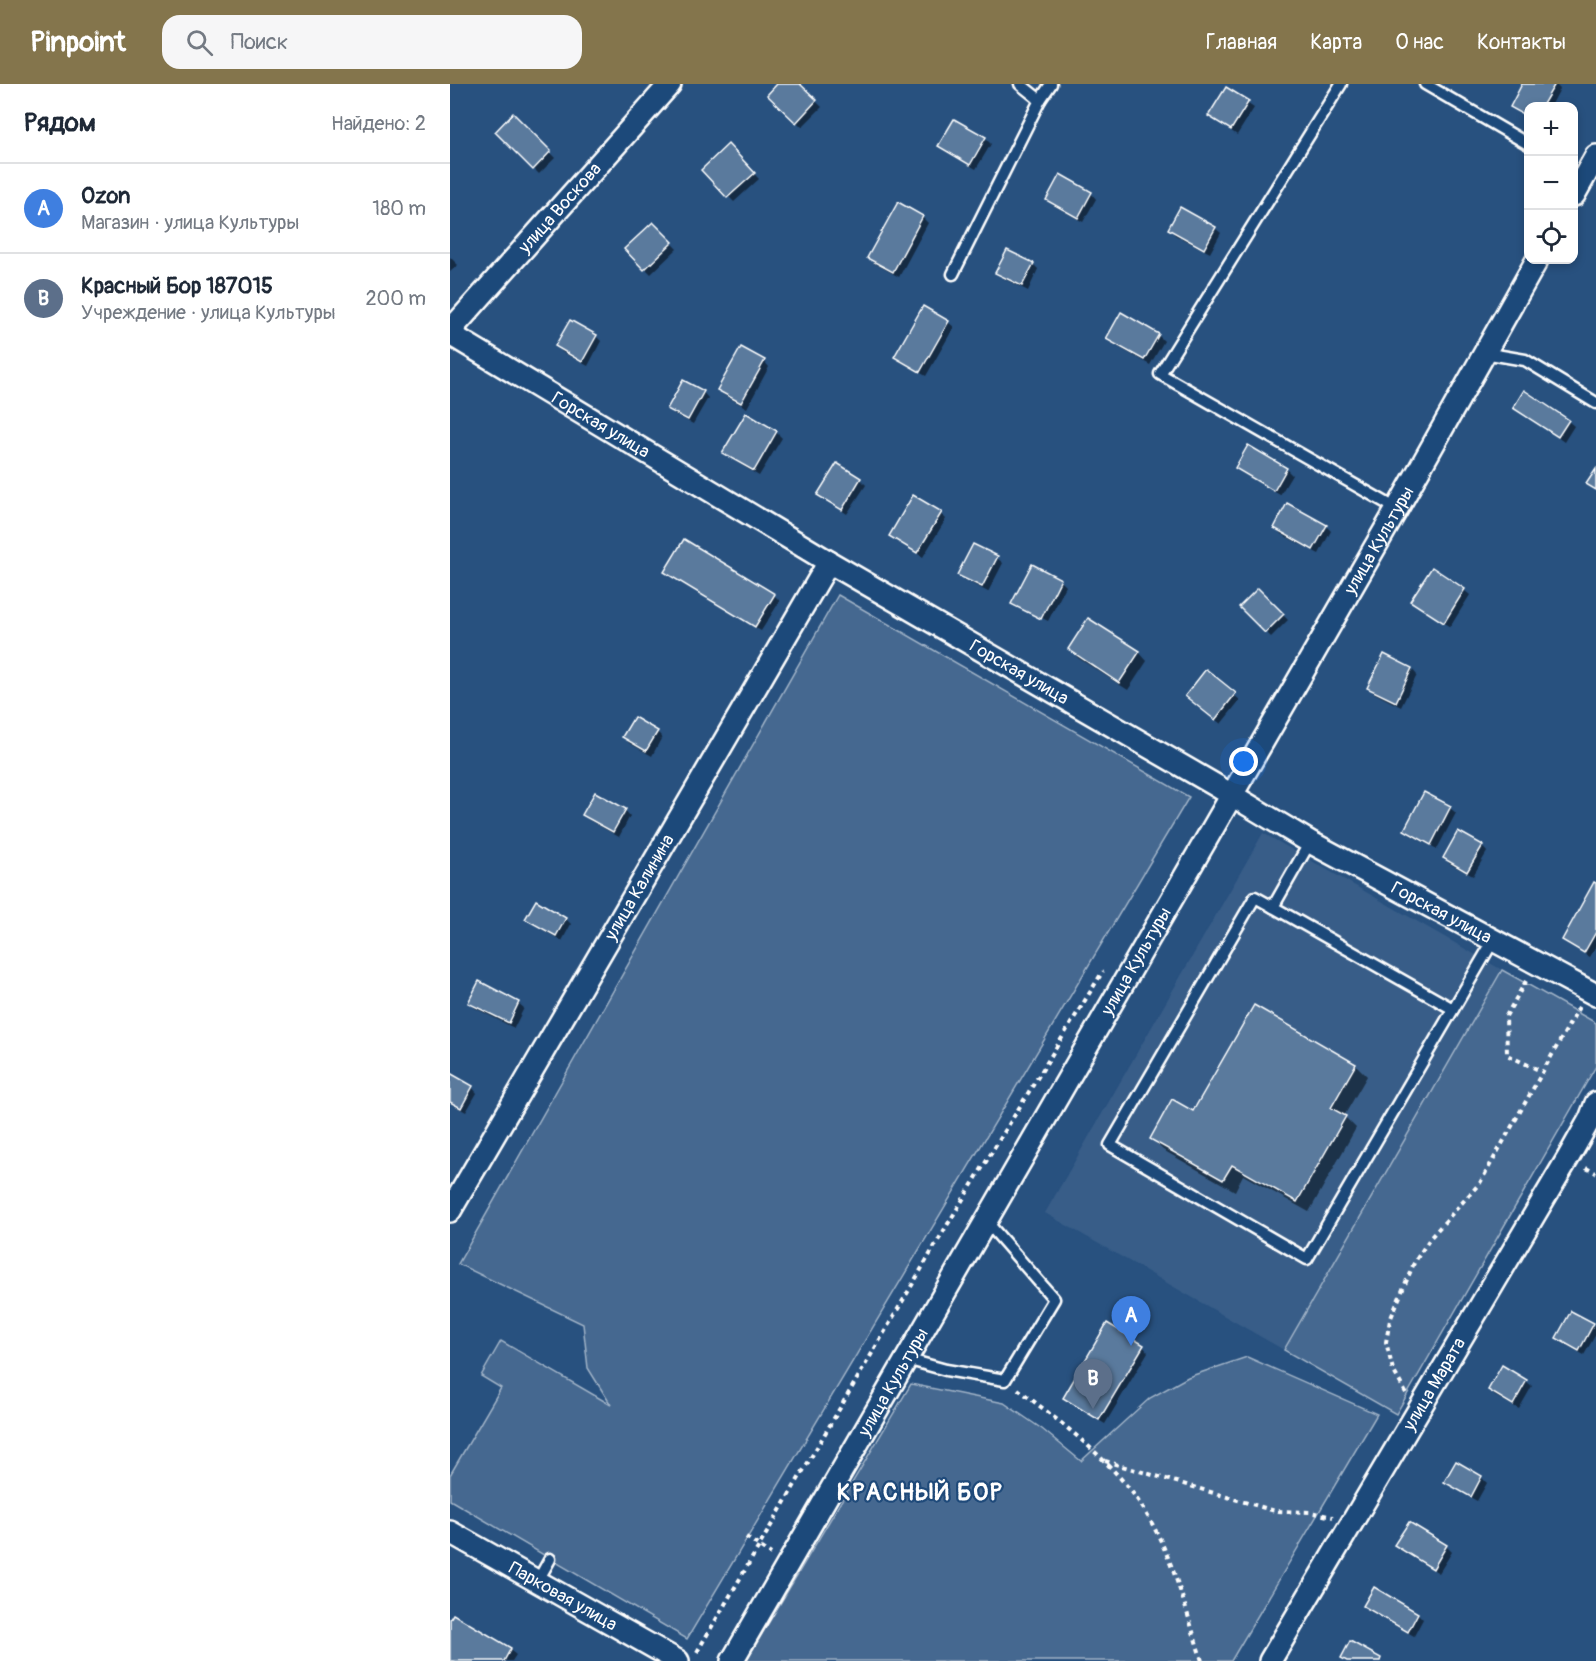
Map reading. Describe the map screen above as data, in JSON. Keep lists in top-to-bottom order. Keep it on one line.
{"streets":{"street":["улица Воскова","Горская улица","улица Культуры","улица Калинина","улица Марата","Парковая улица"]},"crossings":[["улица Воскова","Горская улица"],["Горская улица","улица Культуры"],["Горская улица","улица Калинина"]],"districts":["КРАСНЫЙ БОР"],"page":{"header":"Pinpoint","search":"Поиск","nav":["Главная","Карта","О нас","Контакты"],"heading":["Рядом","Найдено: 2"],"map_buttons":["+","−"],"list":[{"mark":"A","name":"Ozon","note":"Магазин · улица Культуры","value":"180 m"},{"mark":"B","name":"Красный Бор 187015","note":"Учреждение · улица Культуры","value":"200 m"}],"pins":["A","B"]}}
